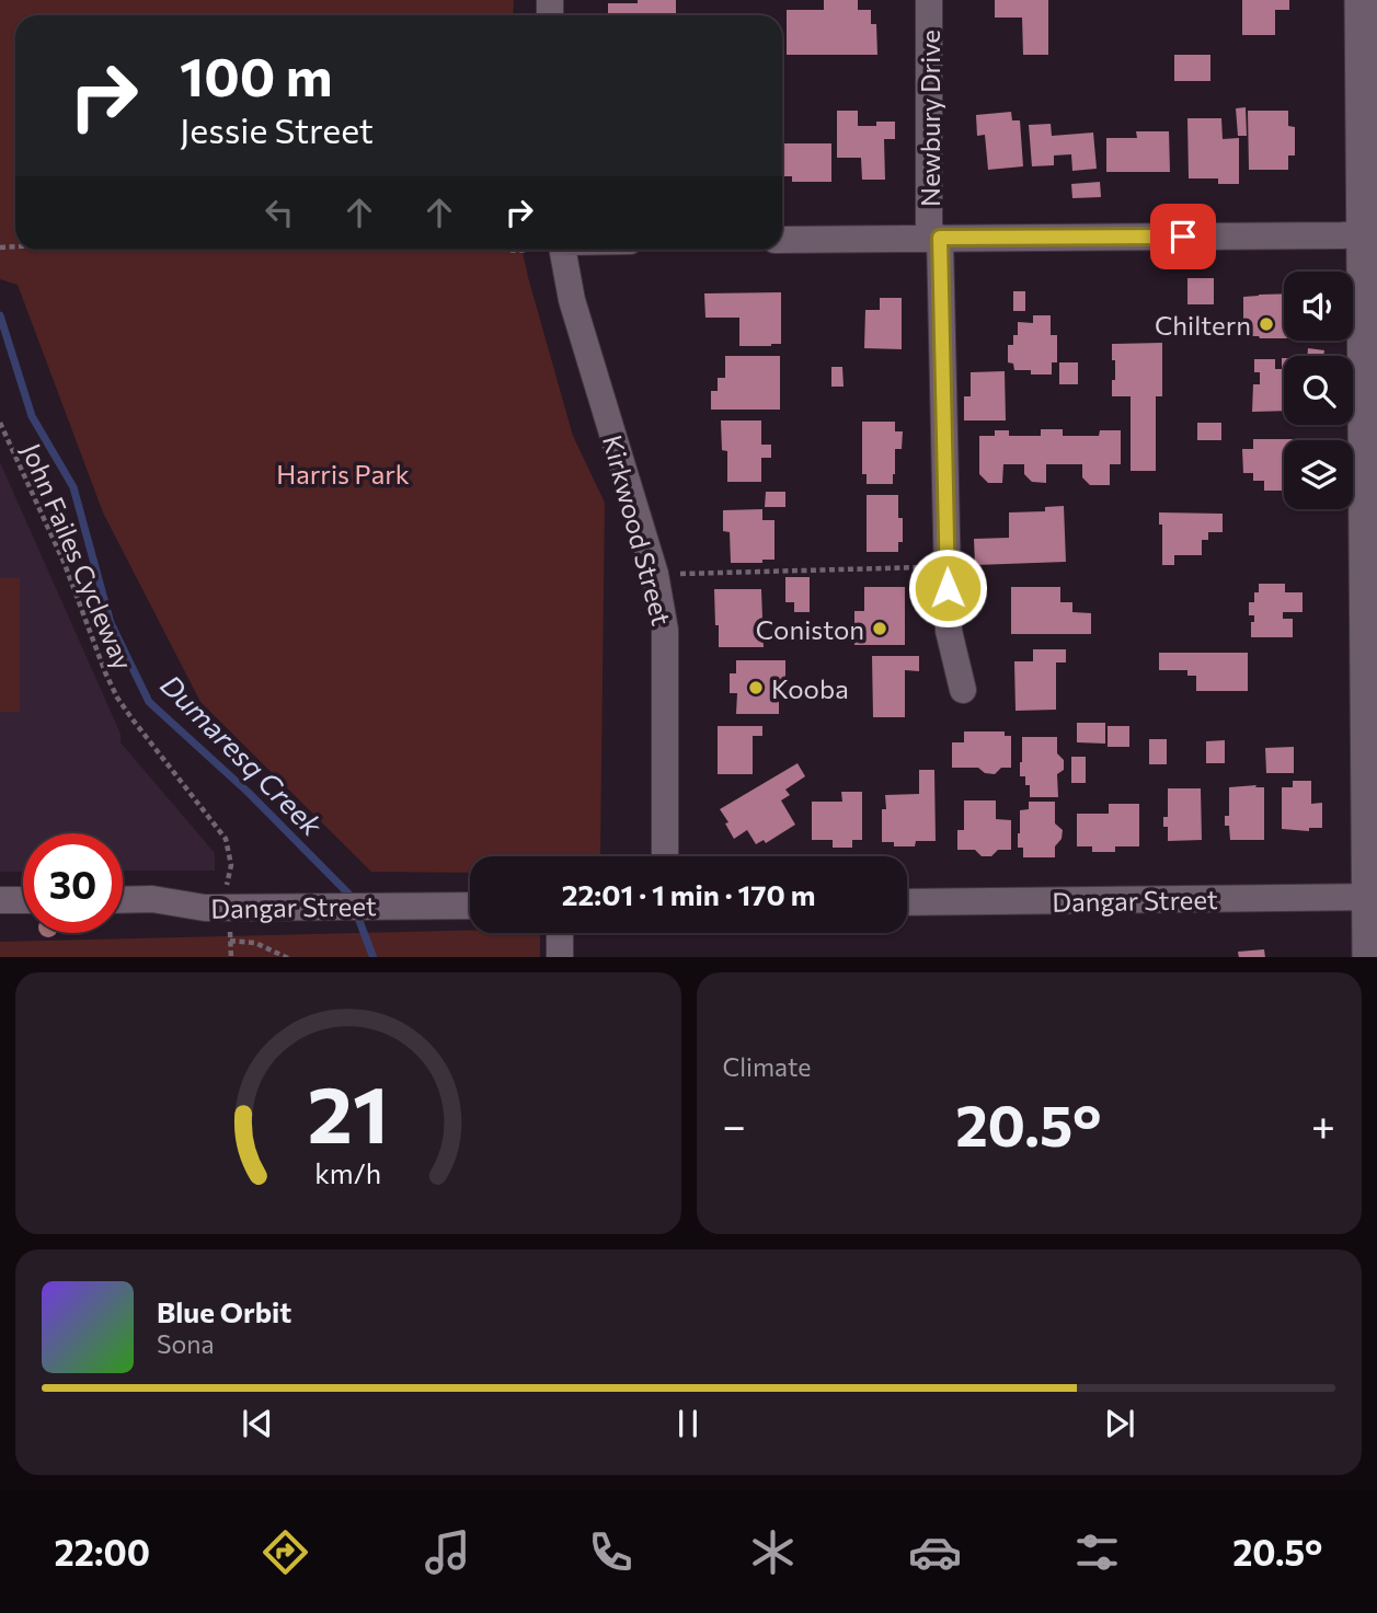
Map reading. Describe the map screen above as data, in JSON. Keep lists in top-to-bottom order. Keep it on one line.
{"streets":{"street":["Newbury Drive","Kirkwood Street","Dangar Street"],"path":["John Failes Cycleway"]},"water":["Dumaresq Creek"],"parks":["Harris Park"],"places":["Chiltern","Coniston","Kooba"],"page":{"turn":["100 m","Jessie Street"],"limit":"30","trip":"22:01 · 1 min · 170 m","tile":"Climate","heat":["−","20.5°","+"],"song":["Blue Orbit","Sona"],"tabs":["22:00","20.5°"],"gauge":["21","km/h"]}}
